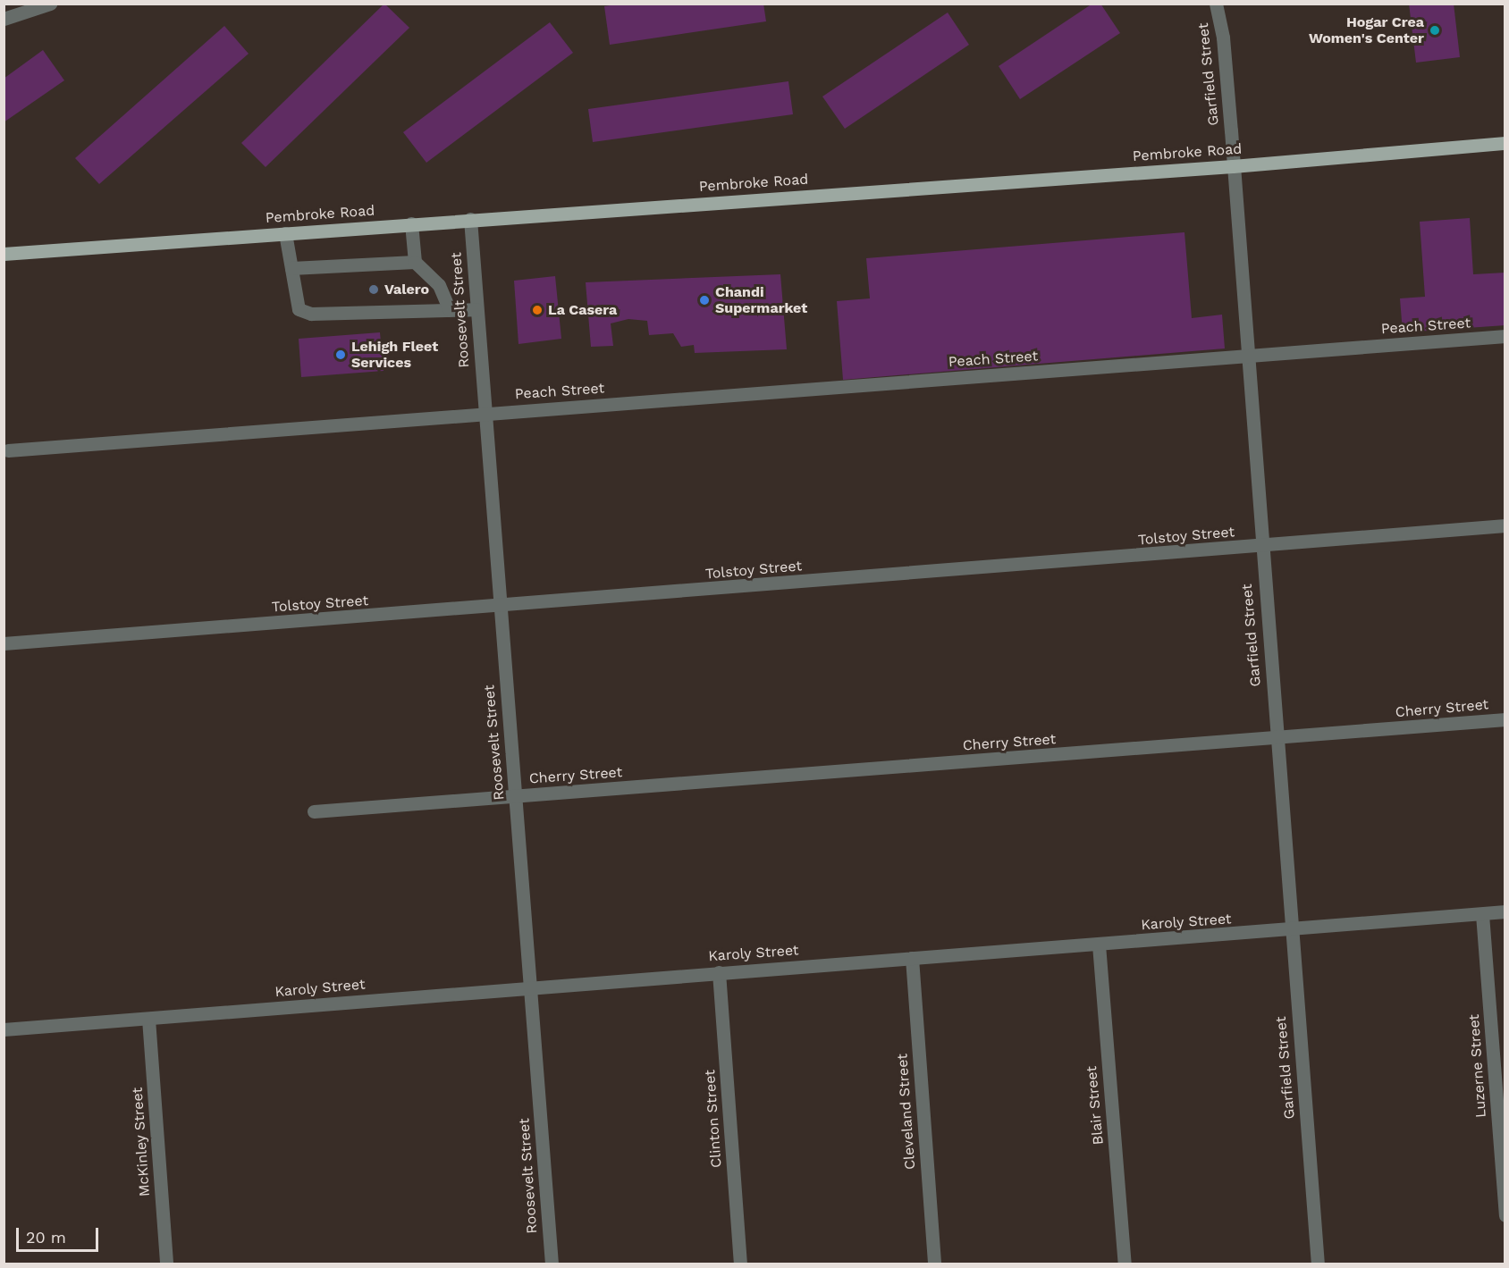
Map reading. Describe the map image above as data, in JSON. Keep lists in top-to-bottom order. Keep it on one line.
{"streets":{"main road":["Pembroke Road"],"street":["Garfield Street","Roosevelt Street","Peach Street","Tolstoy Street","Cherry Street","Karoly Street","Luzerne Street","Blair Street","Cleveland Street","Clinton Street","McKinley Street"]},"crossings":[["Garfield Street","Pembroke Road"],["Garfield Street","Peach Street"],["Garfield Street","Tolstoy Street"],["Garfield Street","Cherry Street"],["Garfield Street","Karoly Street"],["Pembroke Road","Roosevelt Street"],["Roosevelt Street","Peach Street"],["Roosevelt Street","Tolstoy Street"],["Roosevelt Street","Cherry Street"],["Roosevelt Street","Karoly Street"],["Karoly Street","Luzerne Street"],["Karoly Street","Blair Street"],["Karoly Street","Cleveland Street"],["Karoly Street","Clinton Street"],["Karoly Street","McKinley Street"]],"places":["Hogar Crea Women's Center","Valero","Chandi Supermarket","La Casera","Lehigh Fleet Services"],"scale_bar":"20 m"}
